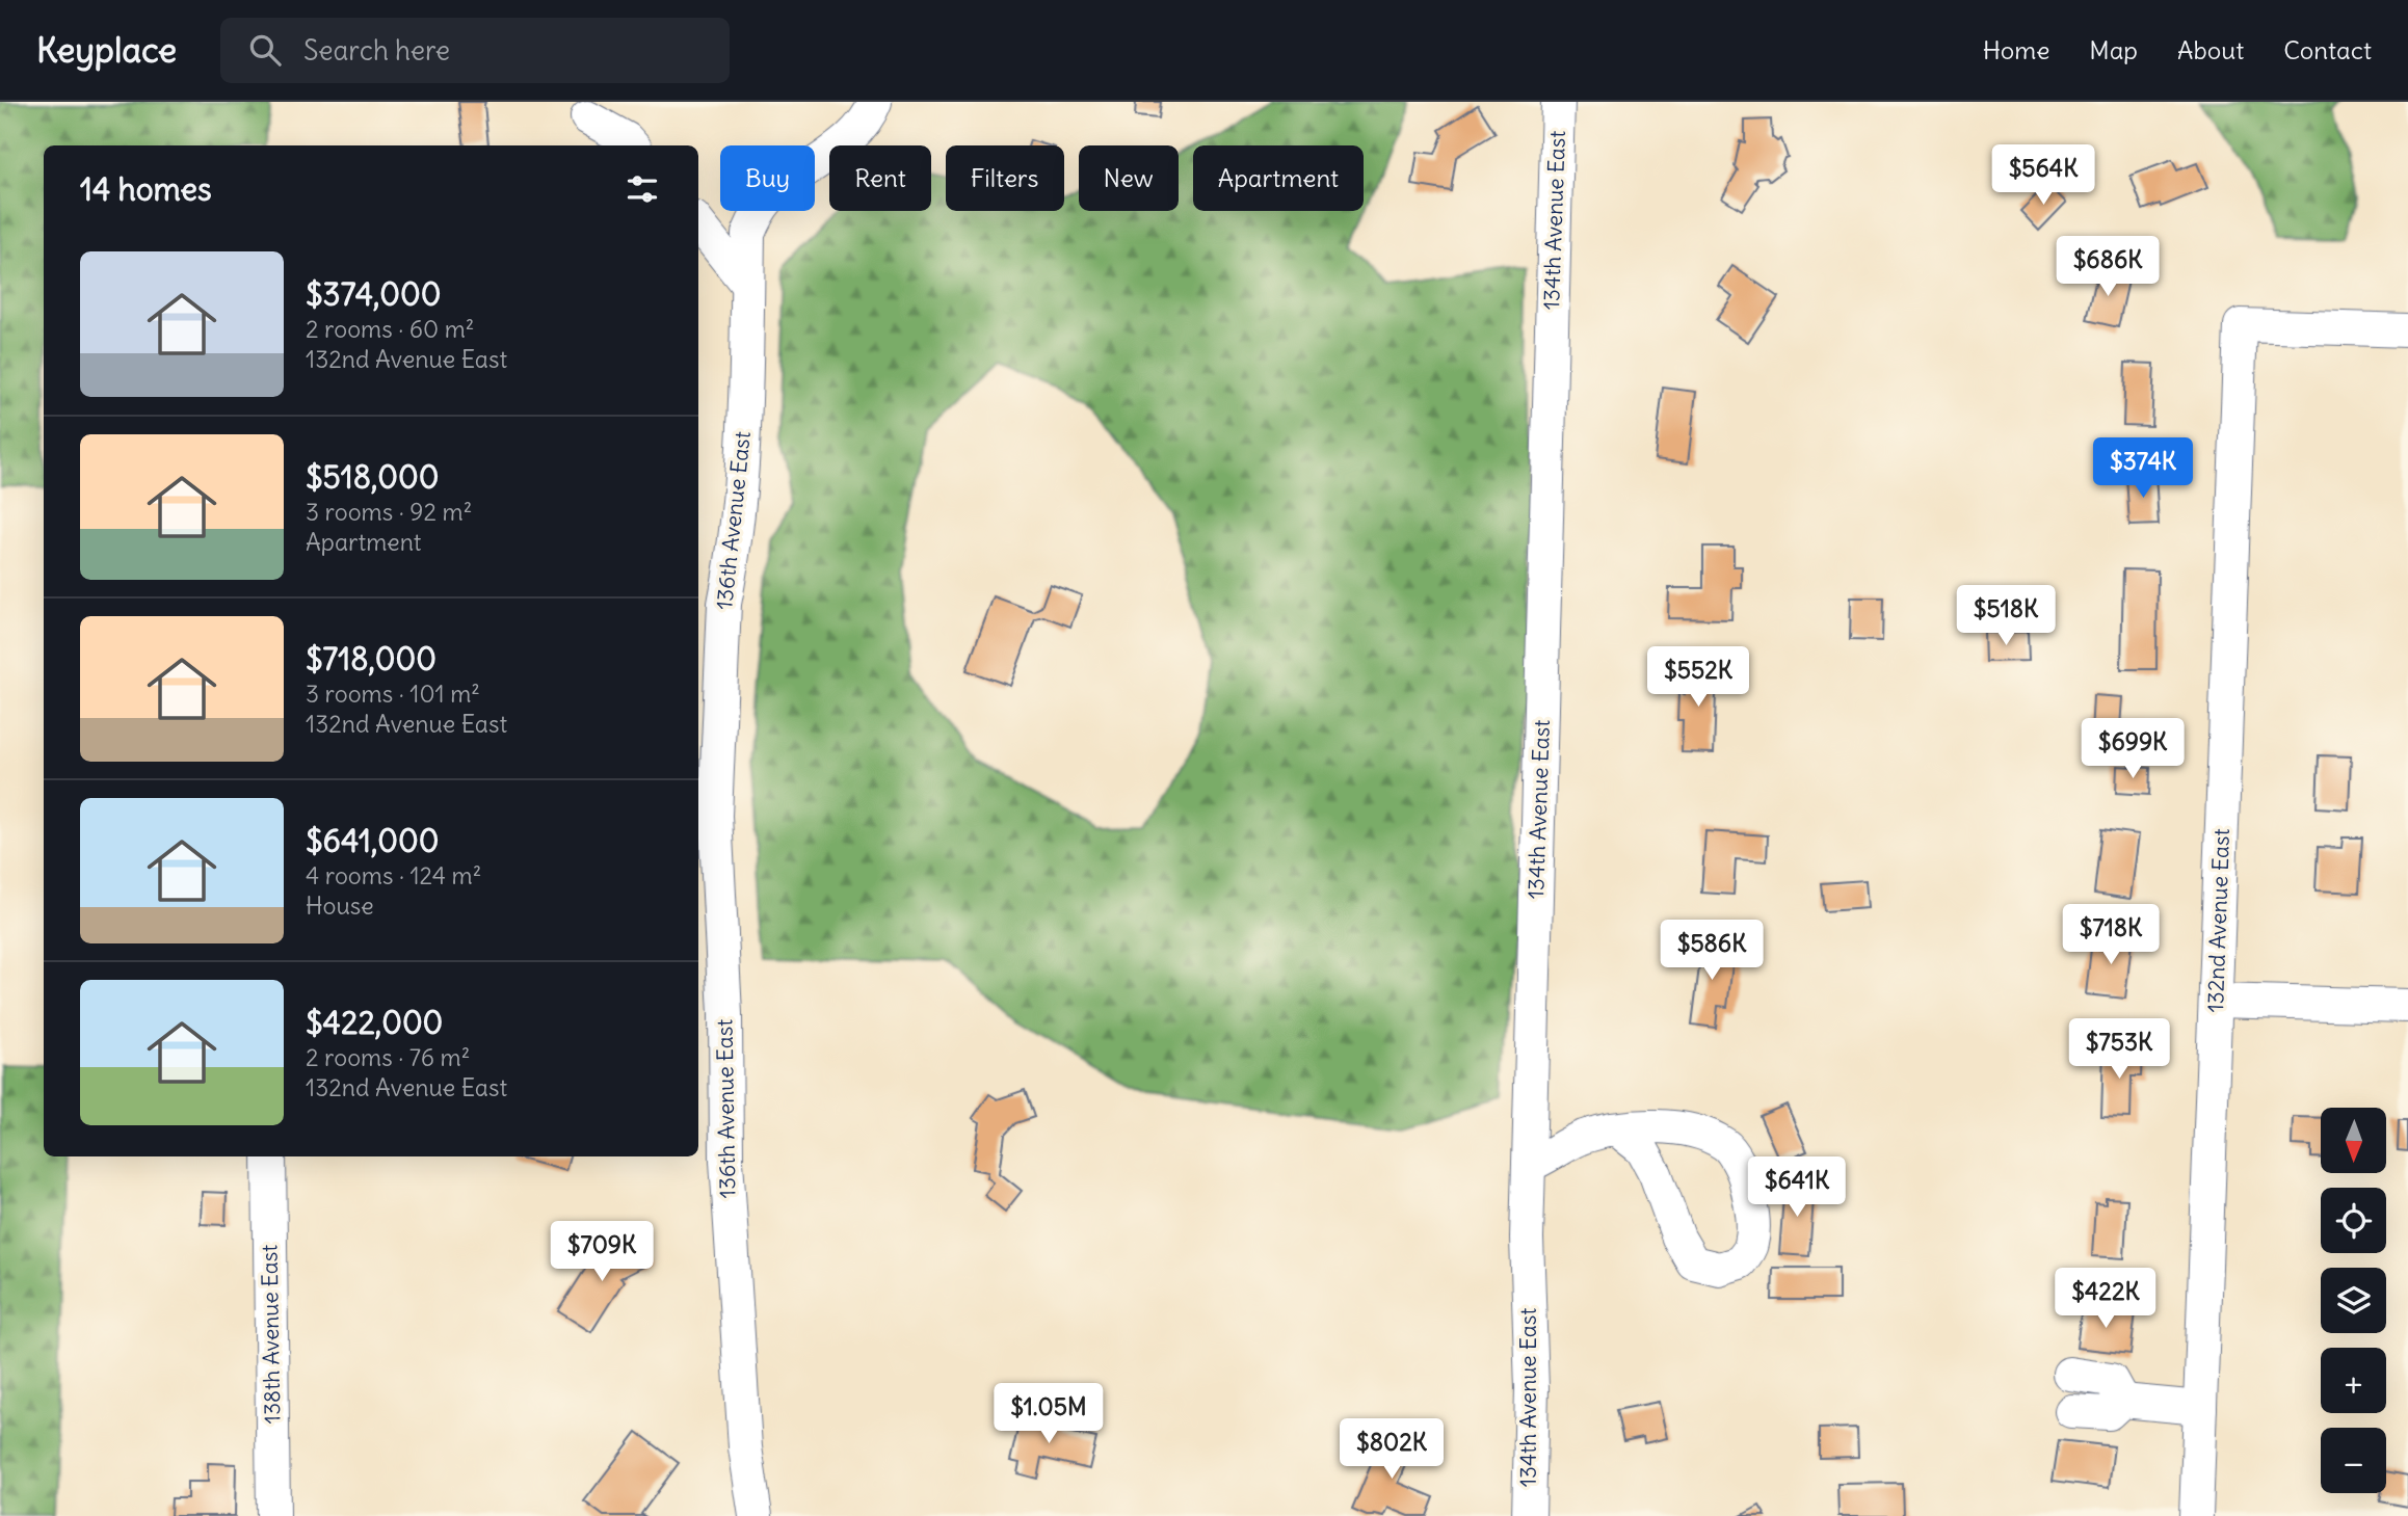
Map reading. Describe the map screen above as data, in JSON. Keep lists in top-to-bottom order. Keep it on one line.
{"streets":{"street":["134th Avenue East","136th Avenue East","132nd Avenue East","138th Avenue East"]},"north":"bottom","page":{"header":"Keyplace","search":"Search here","nav":["Home","Map","About","Contact"],"price":["$564K","$686K","$374K","$518K","$552K","$699K","$718K","$586K","$753K","$641K","$709K","$422K","$1.05M","$802K"],"chip":["Buy","Rent","Filters","New","Apartment"],"heading":"14 homes","list":[{"name":"$374,000","note":"2 rooms · 60 m² · 132nd Avenue East"},{"name":"$518,000","note":"3 rooms · 92 m² · Apartment"},{"name":"$718,000","note":"3 rooms · 101 m² · 132nd Avenue East"},{"name":"$641,000","note":"4 rooms · 124 m² · House"},{"name":"$422,000","note":"2 rooms · 76 m² · 132nd Avenue East"}],"map_buttons":["+","−"]}}
